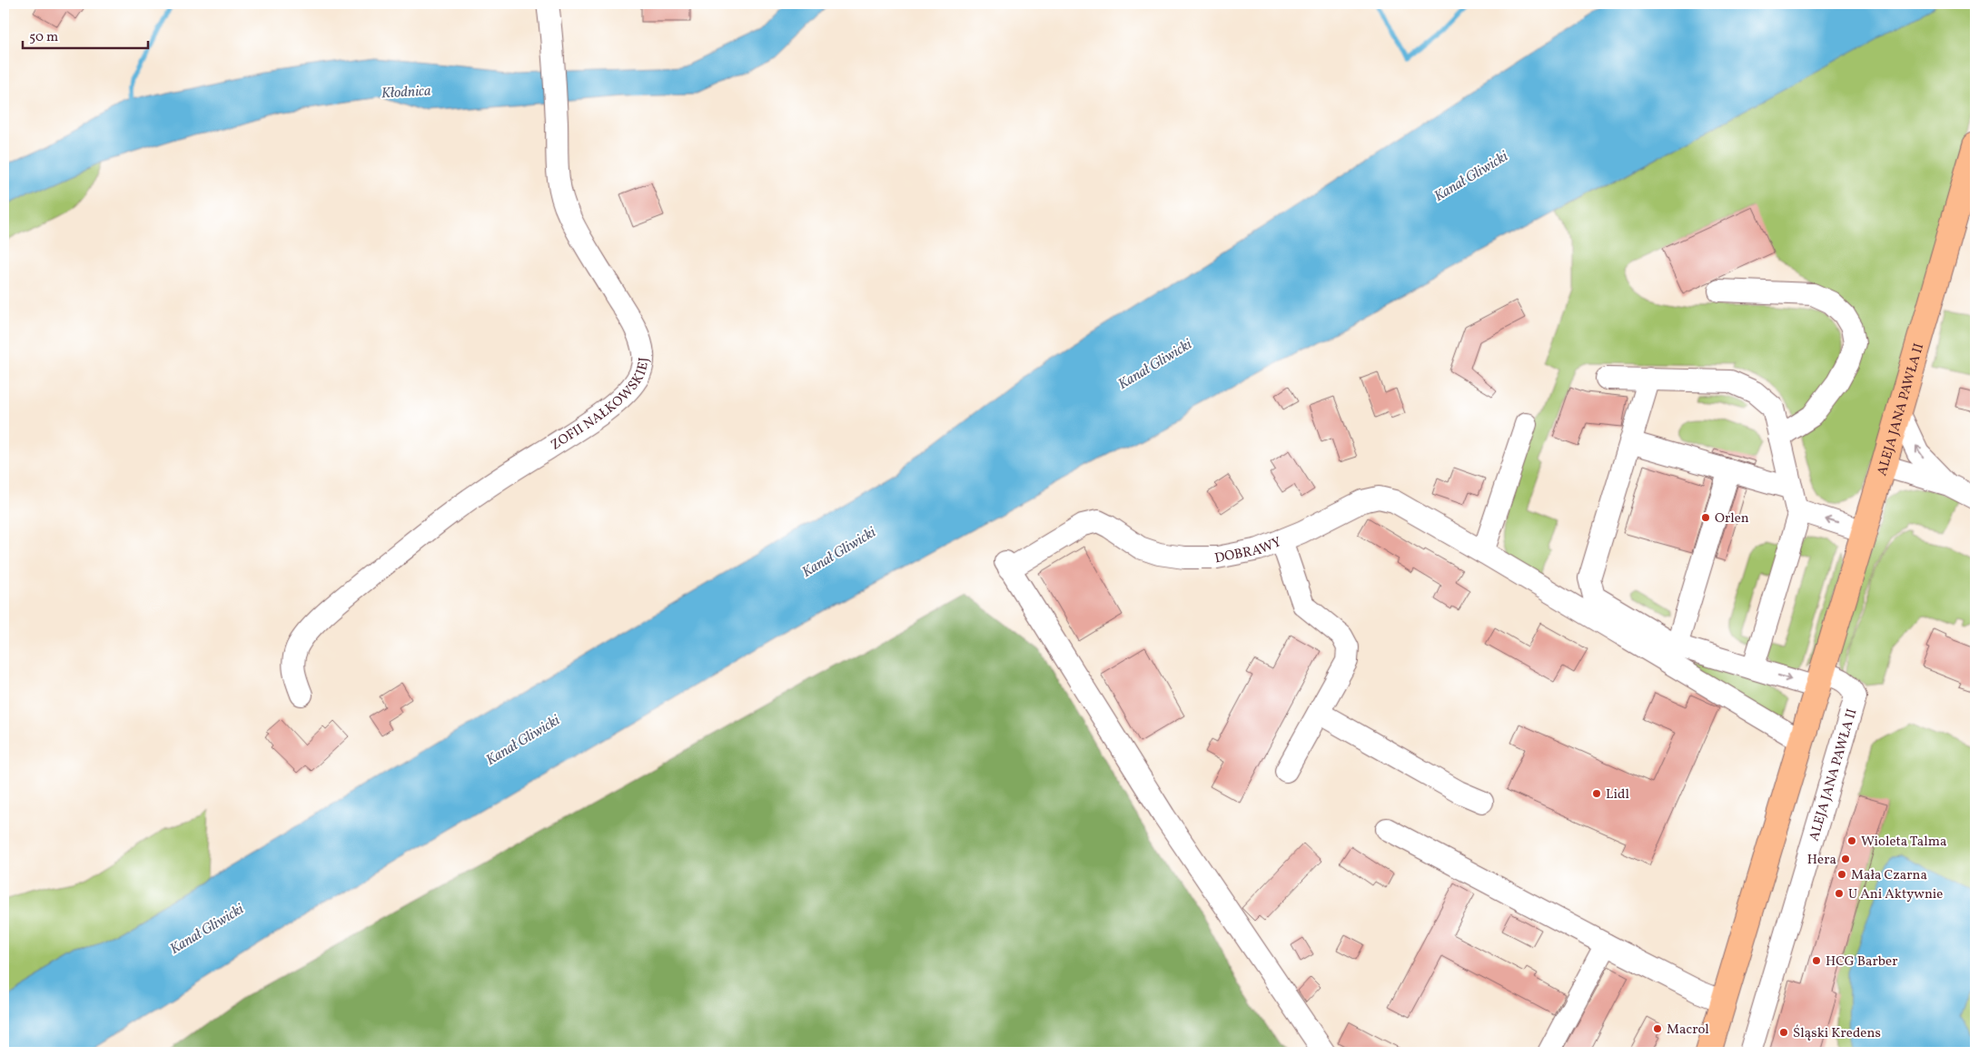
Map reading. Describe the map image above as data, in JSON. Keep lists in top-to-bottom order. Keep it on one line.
{"streets":{"main road":["ALEJA JANA PAWŁA II"],"street":["ZOFII NAŁKOWSKIEJ","DOBRAWY"]},"crossings":[["ALEJA JANA PAWŁA II","DOBRAWY"]],"water":["Kłodnica","Kanał Gliwicki"],"places":["Orlen","Lidl","Wioleta Talma","Hera","Mała Czarna","U Ani Aktywnie","HCG Barber","Macrol","Śląski Kredens"],"scale_bar":"50 m"}
